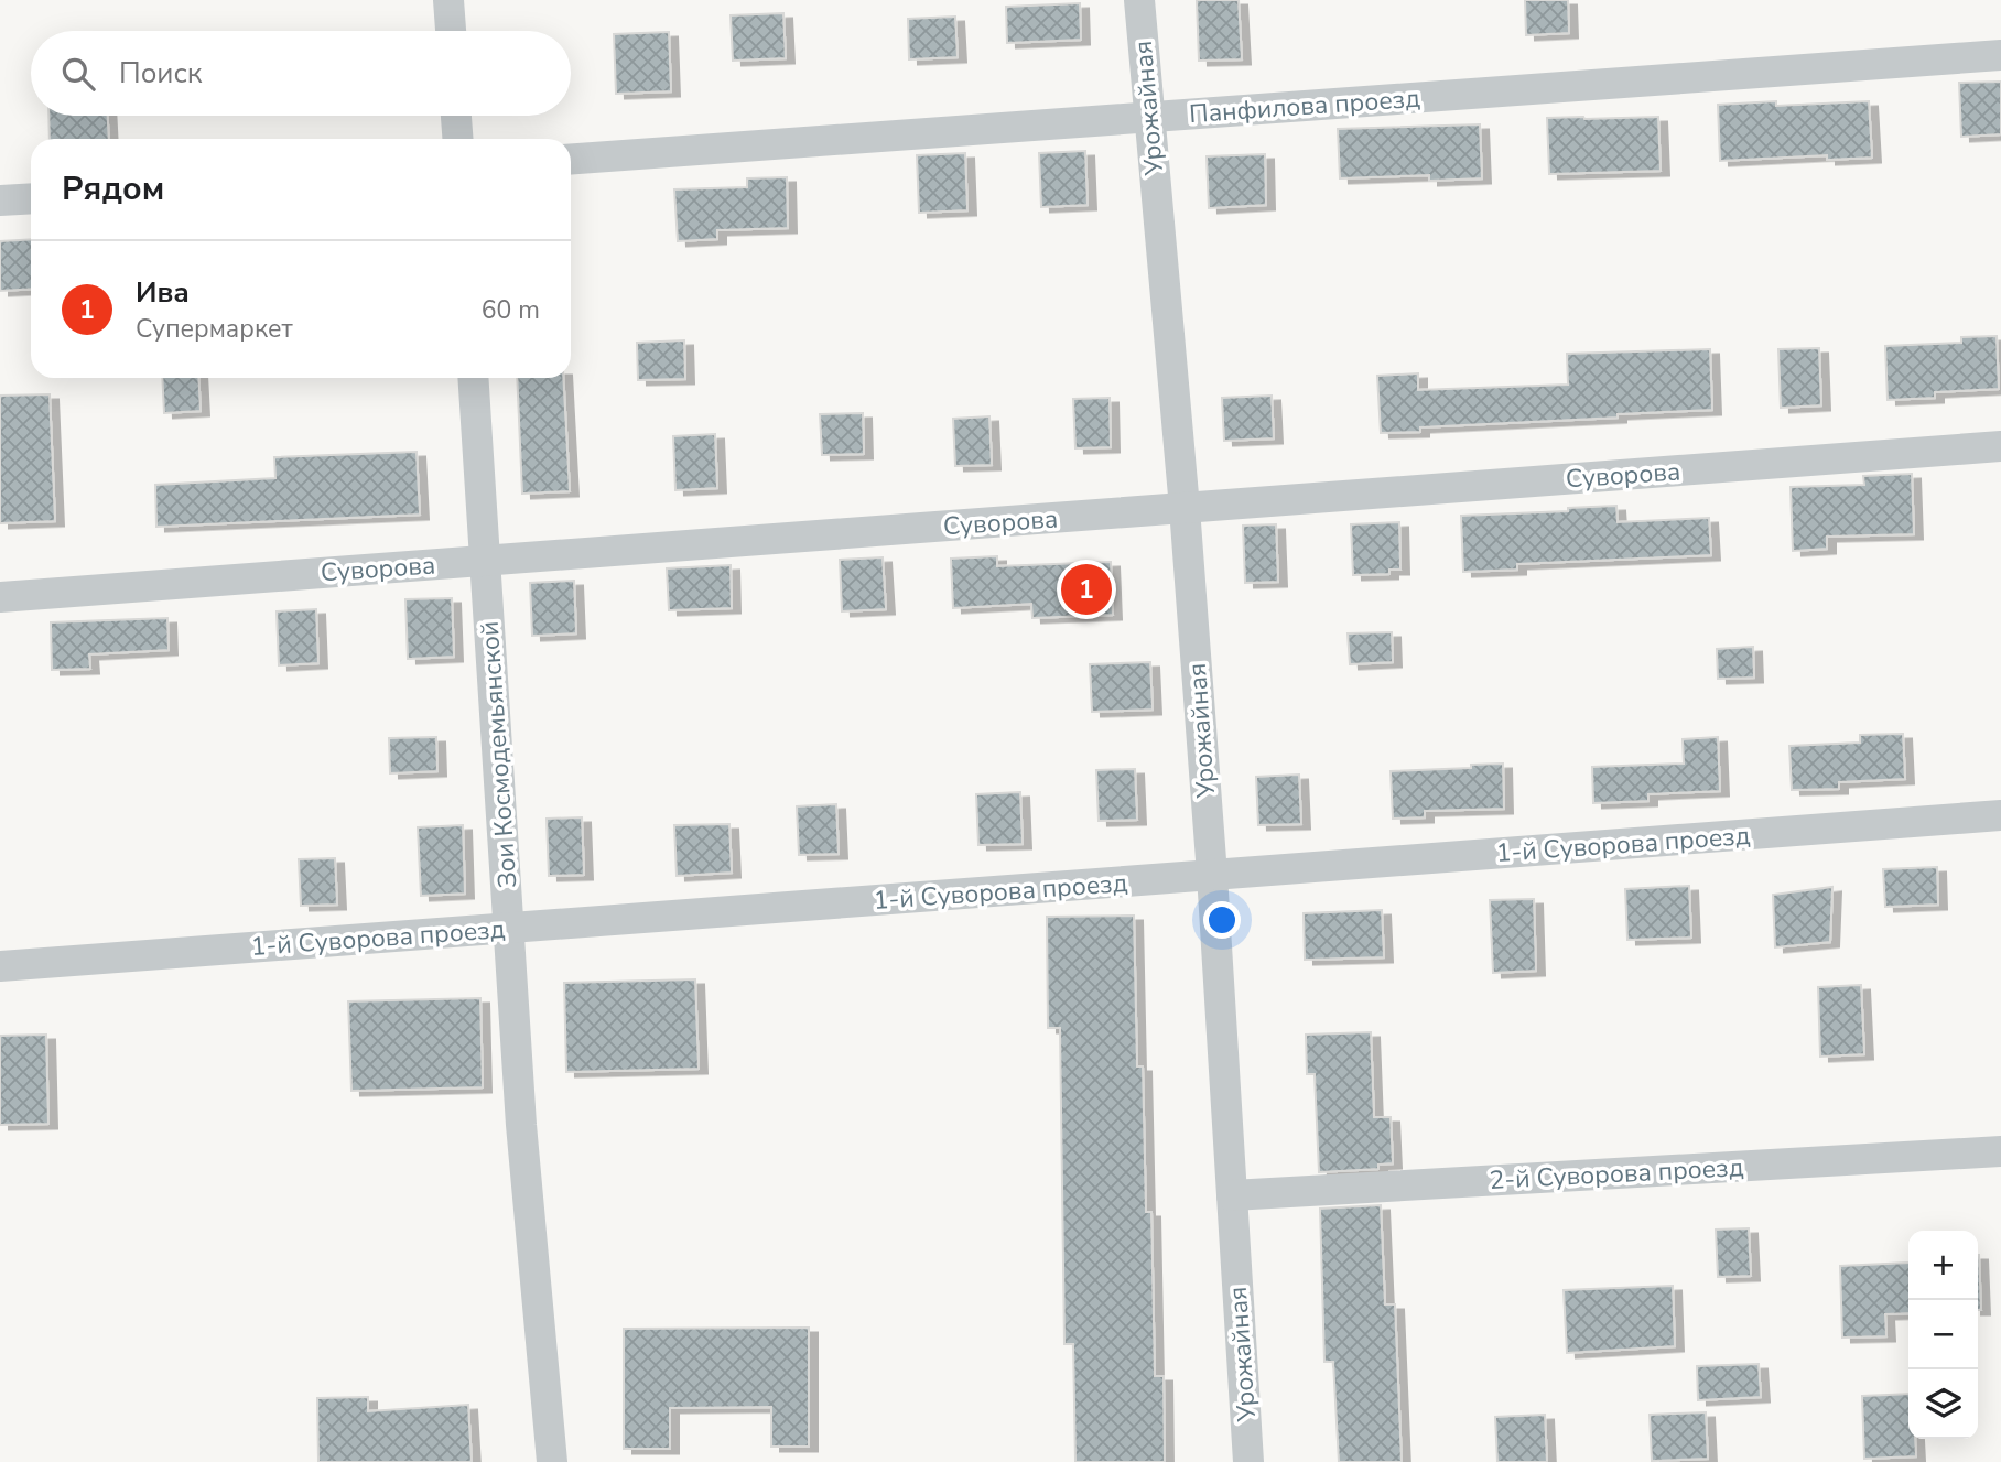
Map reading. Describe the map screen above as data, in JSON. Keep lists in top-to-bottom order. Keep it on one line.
{"streets":{"street":["Панфилова проезд","Урожайная","Суворова","Зои Космодемьянской","1-й Суворова проезд","2-й Суворова проезд"]},"crossings":[["Панфилова проезд","Урожайная"],["Урожайная","Суворова"],["Урожайная","1-й Суворова проезд"],["Урожайная","2-й Суворова проезд"],["Суворова","Зои Космодемьянской"],["Зои Космодемьянской","1-й Суворова проезд"]],"page":{"search":"Поиск","heading":"Рядом","list":[{"mark":"1","name":"Ива","note":"Супермаркет","value":"60 m"}],"pins":"1","map_buttons":["+","−"]}}
